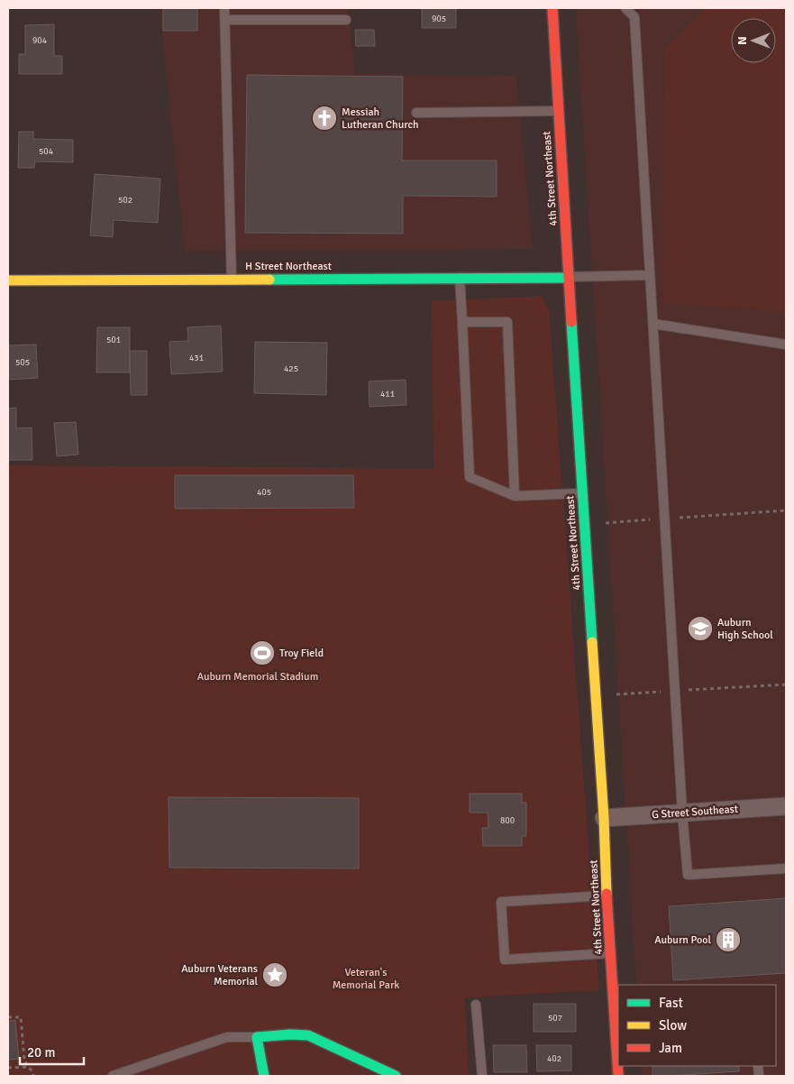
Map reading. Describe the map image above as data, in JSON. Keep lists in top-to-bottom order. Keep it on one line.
{"streets":{"street":["4th Street Northeast","H Street Northeast","G Street Southeast"]},"crossings":[["4th Street Northeast","H Street Northeast"],["4th Street Northeast","G Street Southeast"]],"parks":["Auburn Memorial Stadium","Veteran's Memorial Park"],"places":{"church":["Messiah Lutheran Church"],"school or university":["Auburn High School"],"sports":["Troy Field"],"building":["Auburn Pool"],"place":["Auburn Veterans Memorial"]},"house_numbers":["905","904","504","502","501","431","505","425","411","405","800","507","402"],"legend":["Fast","Slow","Jam"],"scale_bar":"20 m","north":"left"}
